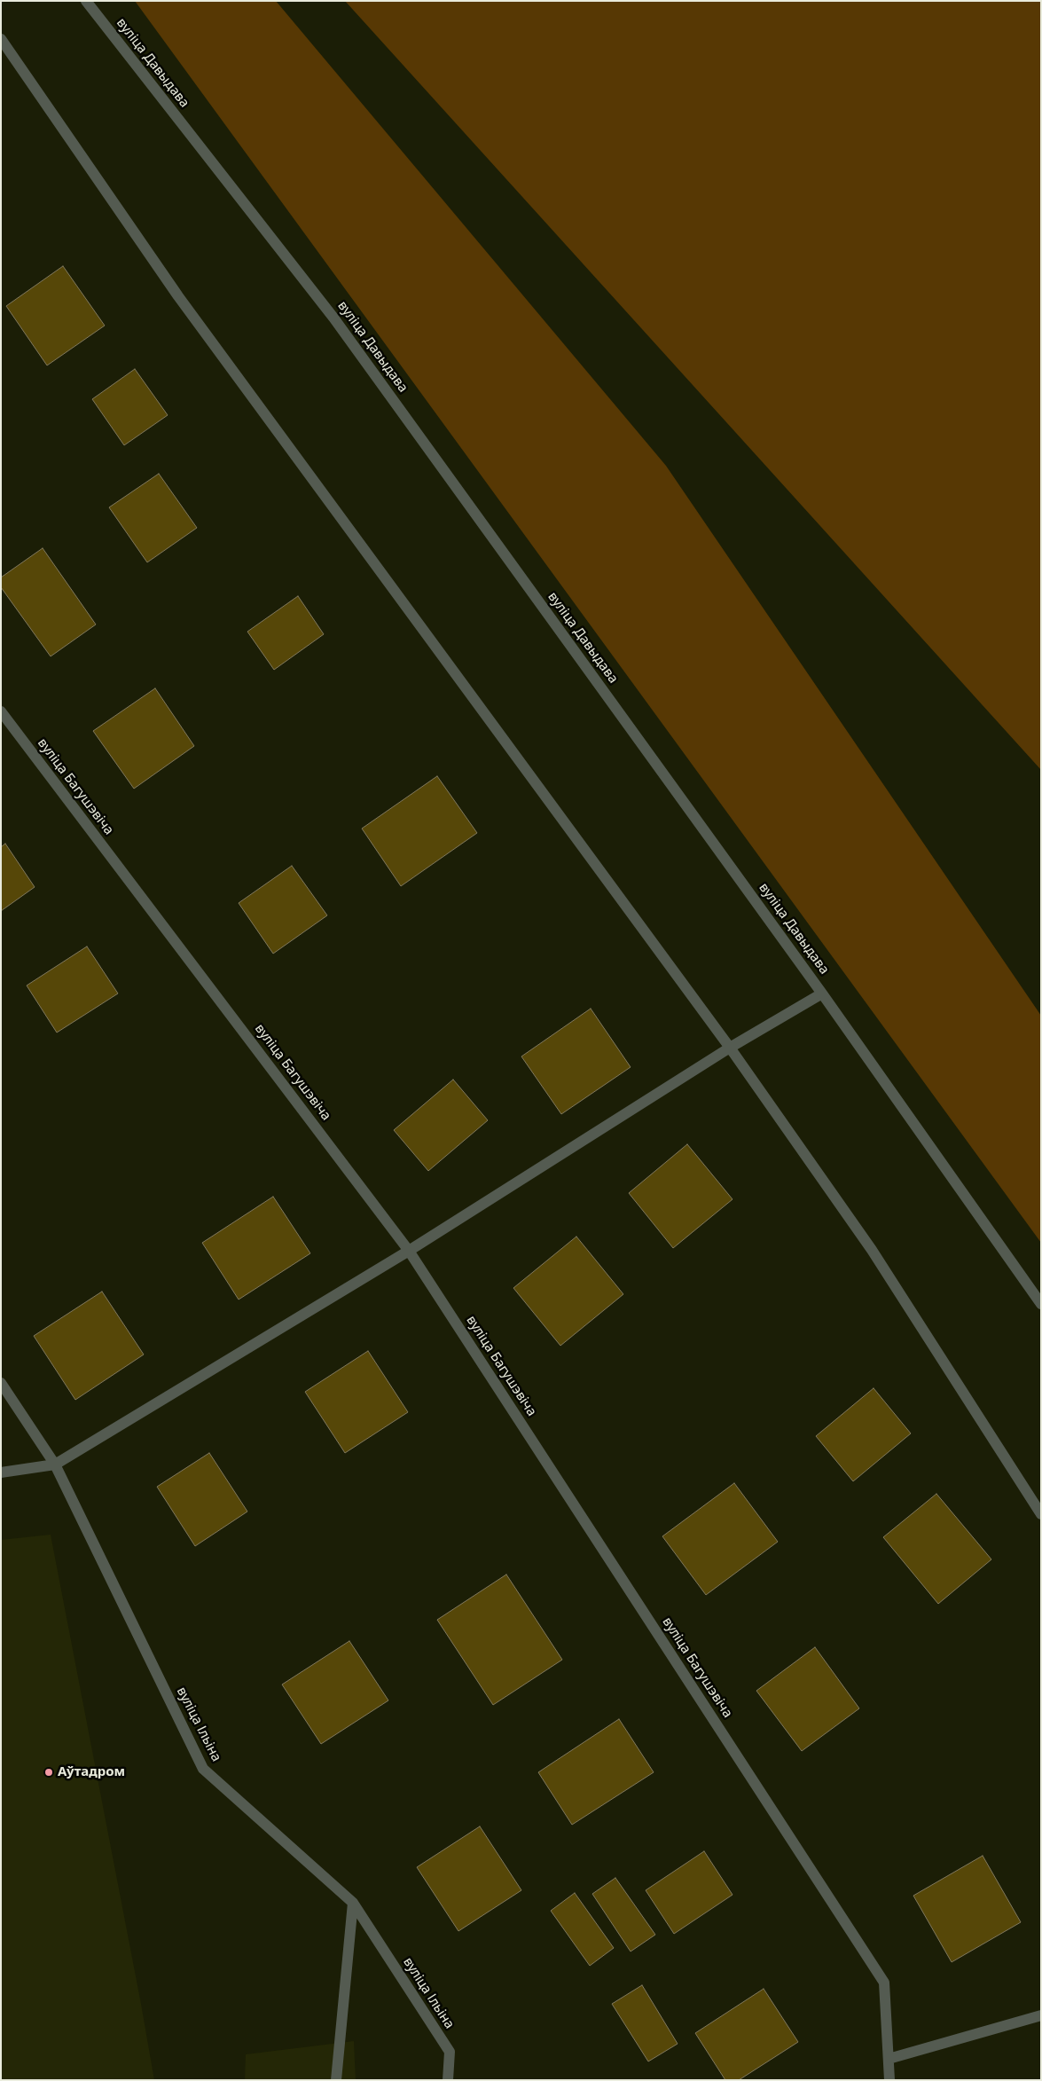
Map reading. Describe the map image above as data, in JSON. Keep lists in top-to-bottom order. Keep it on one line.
{"streets":{"street":["вуліца Давыдава","вуліца Багушэвіча","вуліца Ільіна"]},"places":["Аўтадром"]}
